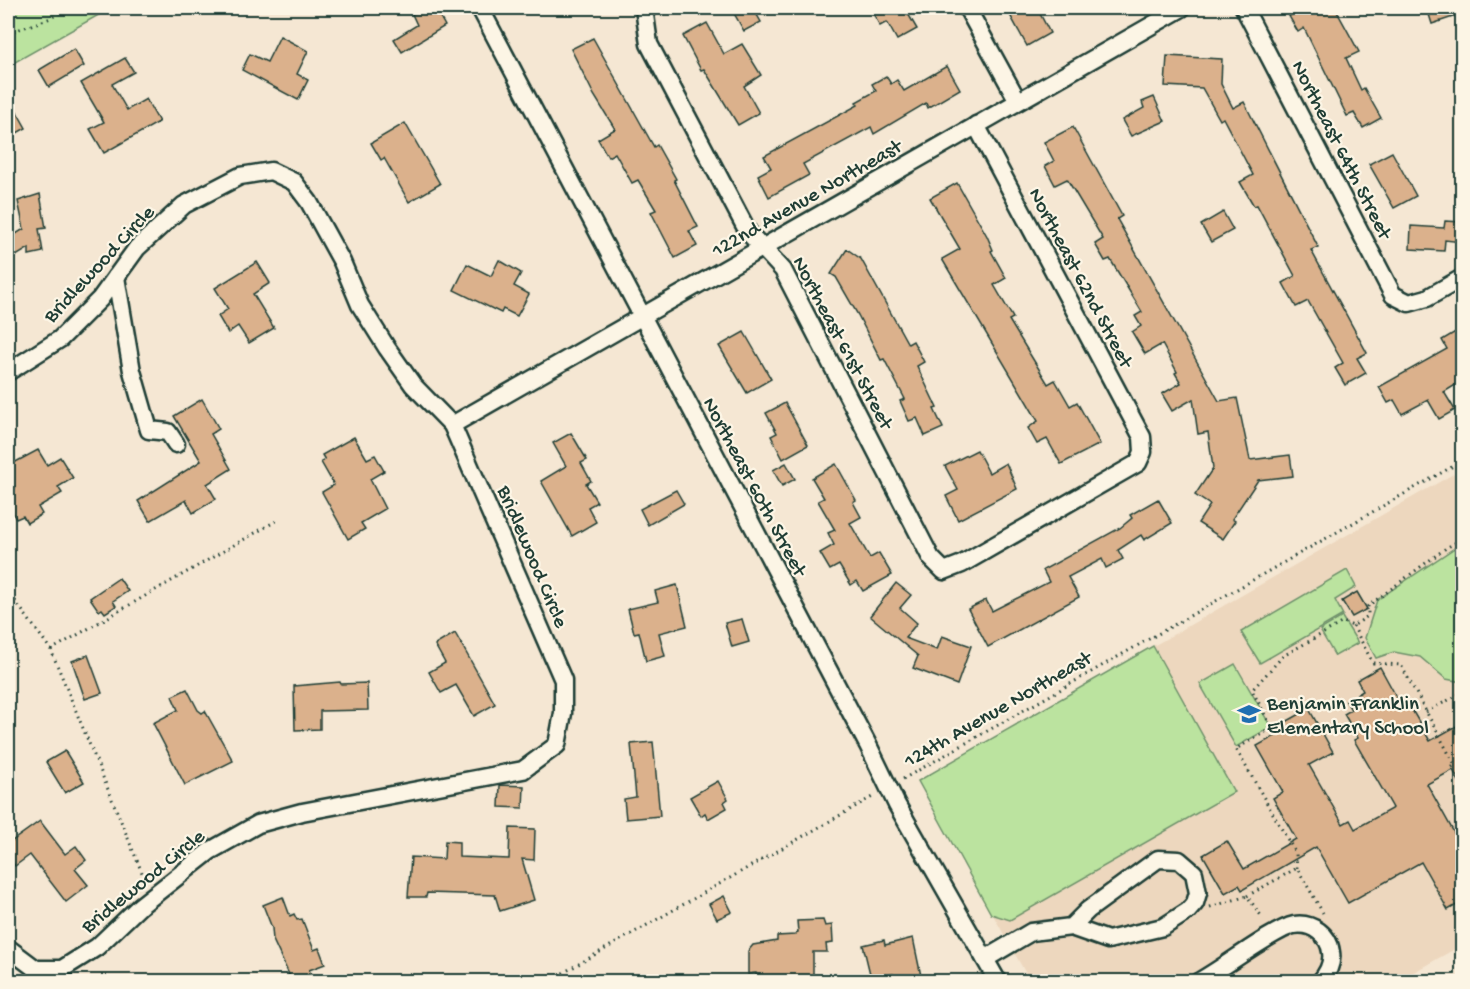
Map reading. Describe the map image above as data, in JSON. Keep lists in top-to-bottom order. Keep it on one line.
{"streets":{"street":["Northeast 64th Street","122nd Avenue Northeast","Bridlewood Circle","Northeast 62nd Street","Northeast 61st Street","Northeast 60th Street"],"path":["124th Avenue Northeast"]},"crossings":[["122nd Avenue Northeast","Bridlewood Circle"],["122nd Avenue Northeast","Northeast 62nd Street"],["122nd Avenue Northeast","Northeast 61st Street"],["122nd Avenue Northeast","Northeast 60th Street"],["Northeast 62nd Street","Northeast 61st Street"],["Northeast 60th Street","124th Avenue Northeast"]],"places":{"school or university":["Benjamin Franklin Elementary School"]}}
